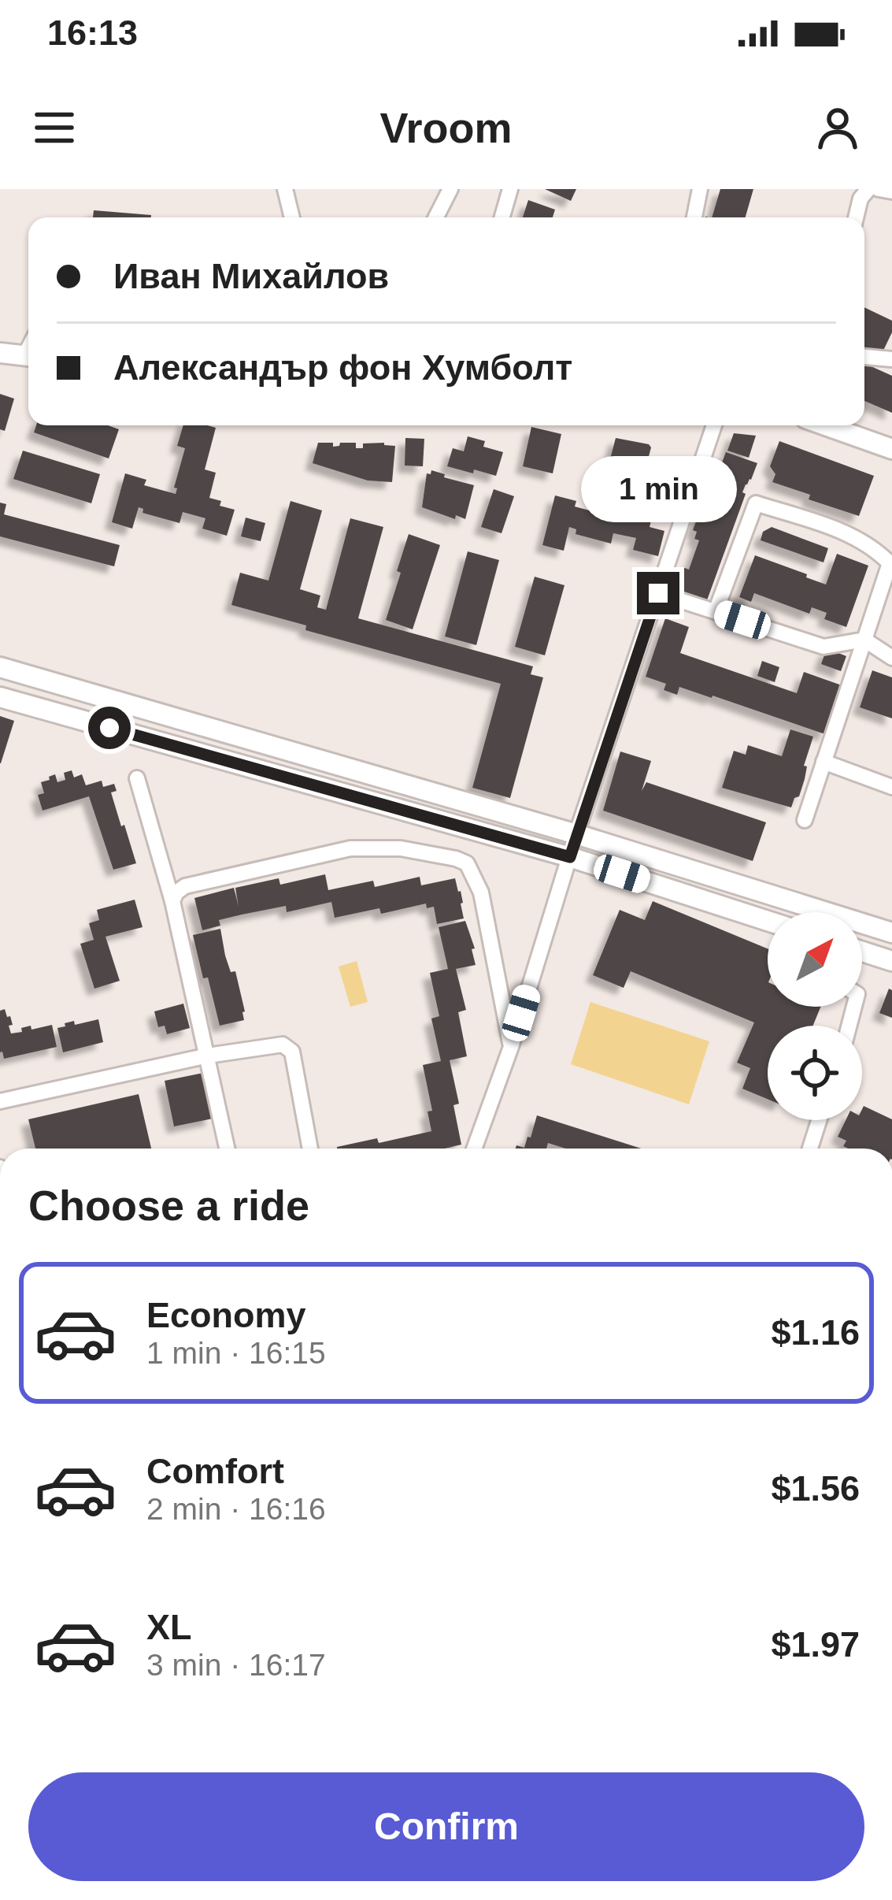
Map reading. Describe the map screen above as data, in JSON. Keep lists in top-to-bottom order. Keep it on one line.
{"north":"top right","page":{"status":"16:13","header":"Vroom","banner":["Иван Михайлов","Александър фон Хумболт"],"bubble":"1 min","heading":"Choose a ride","list":[{"name":"Economy","note":"1 min · 16:15","value":"$1.16"},{"name":"Comfort","note":"2 min · 16:16","value":"$1.56"},{"name":"XL","note":"3 min · 16:17","value":"$1.97"}],"buttons":"Confirm"}}
